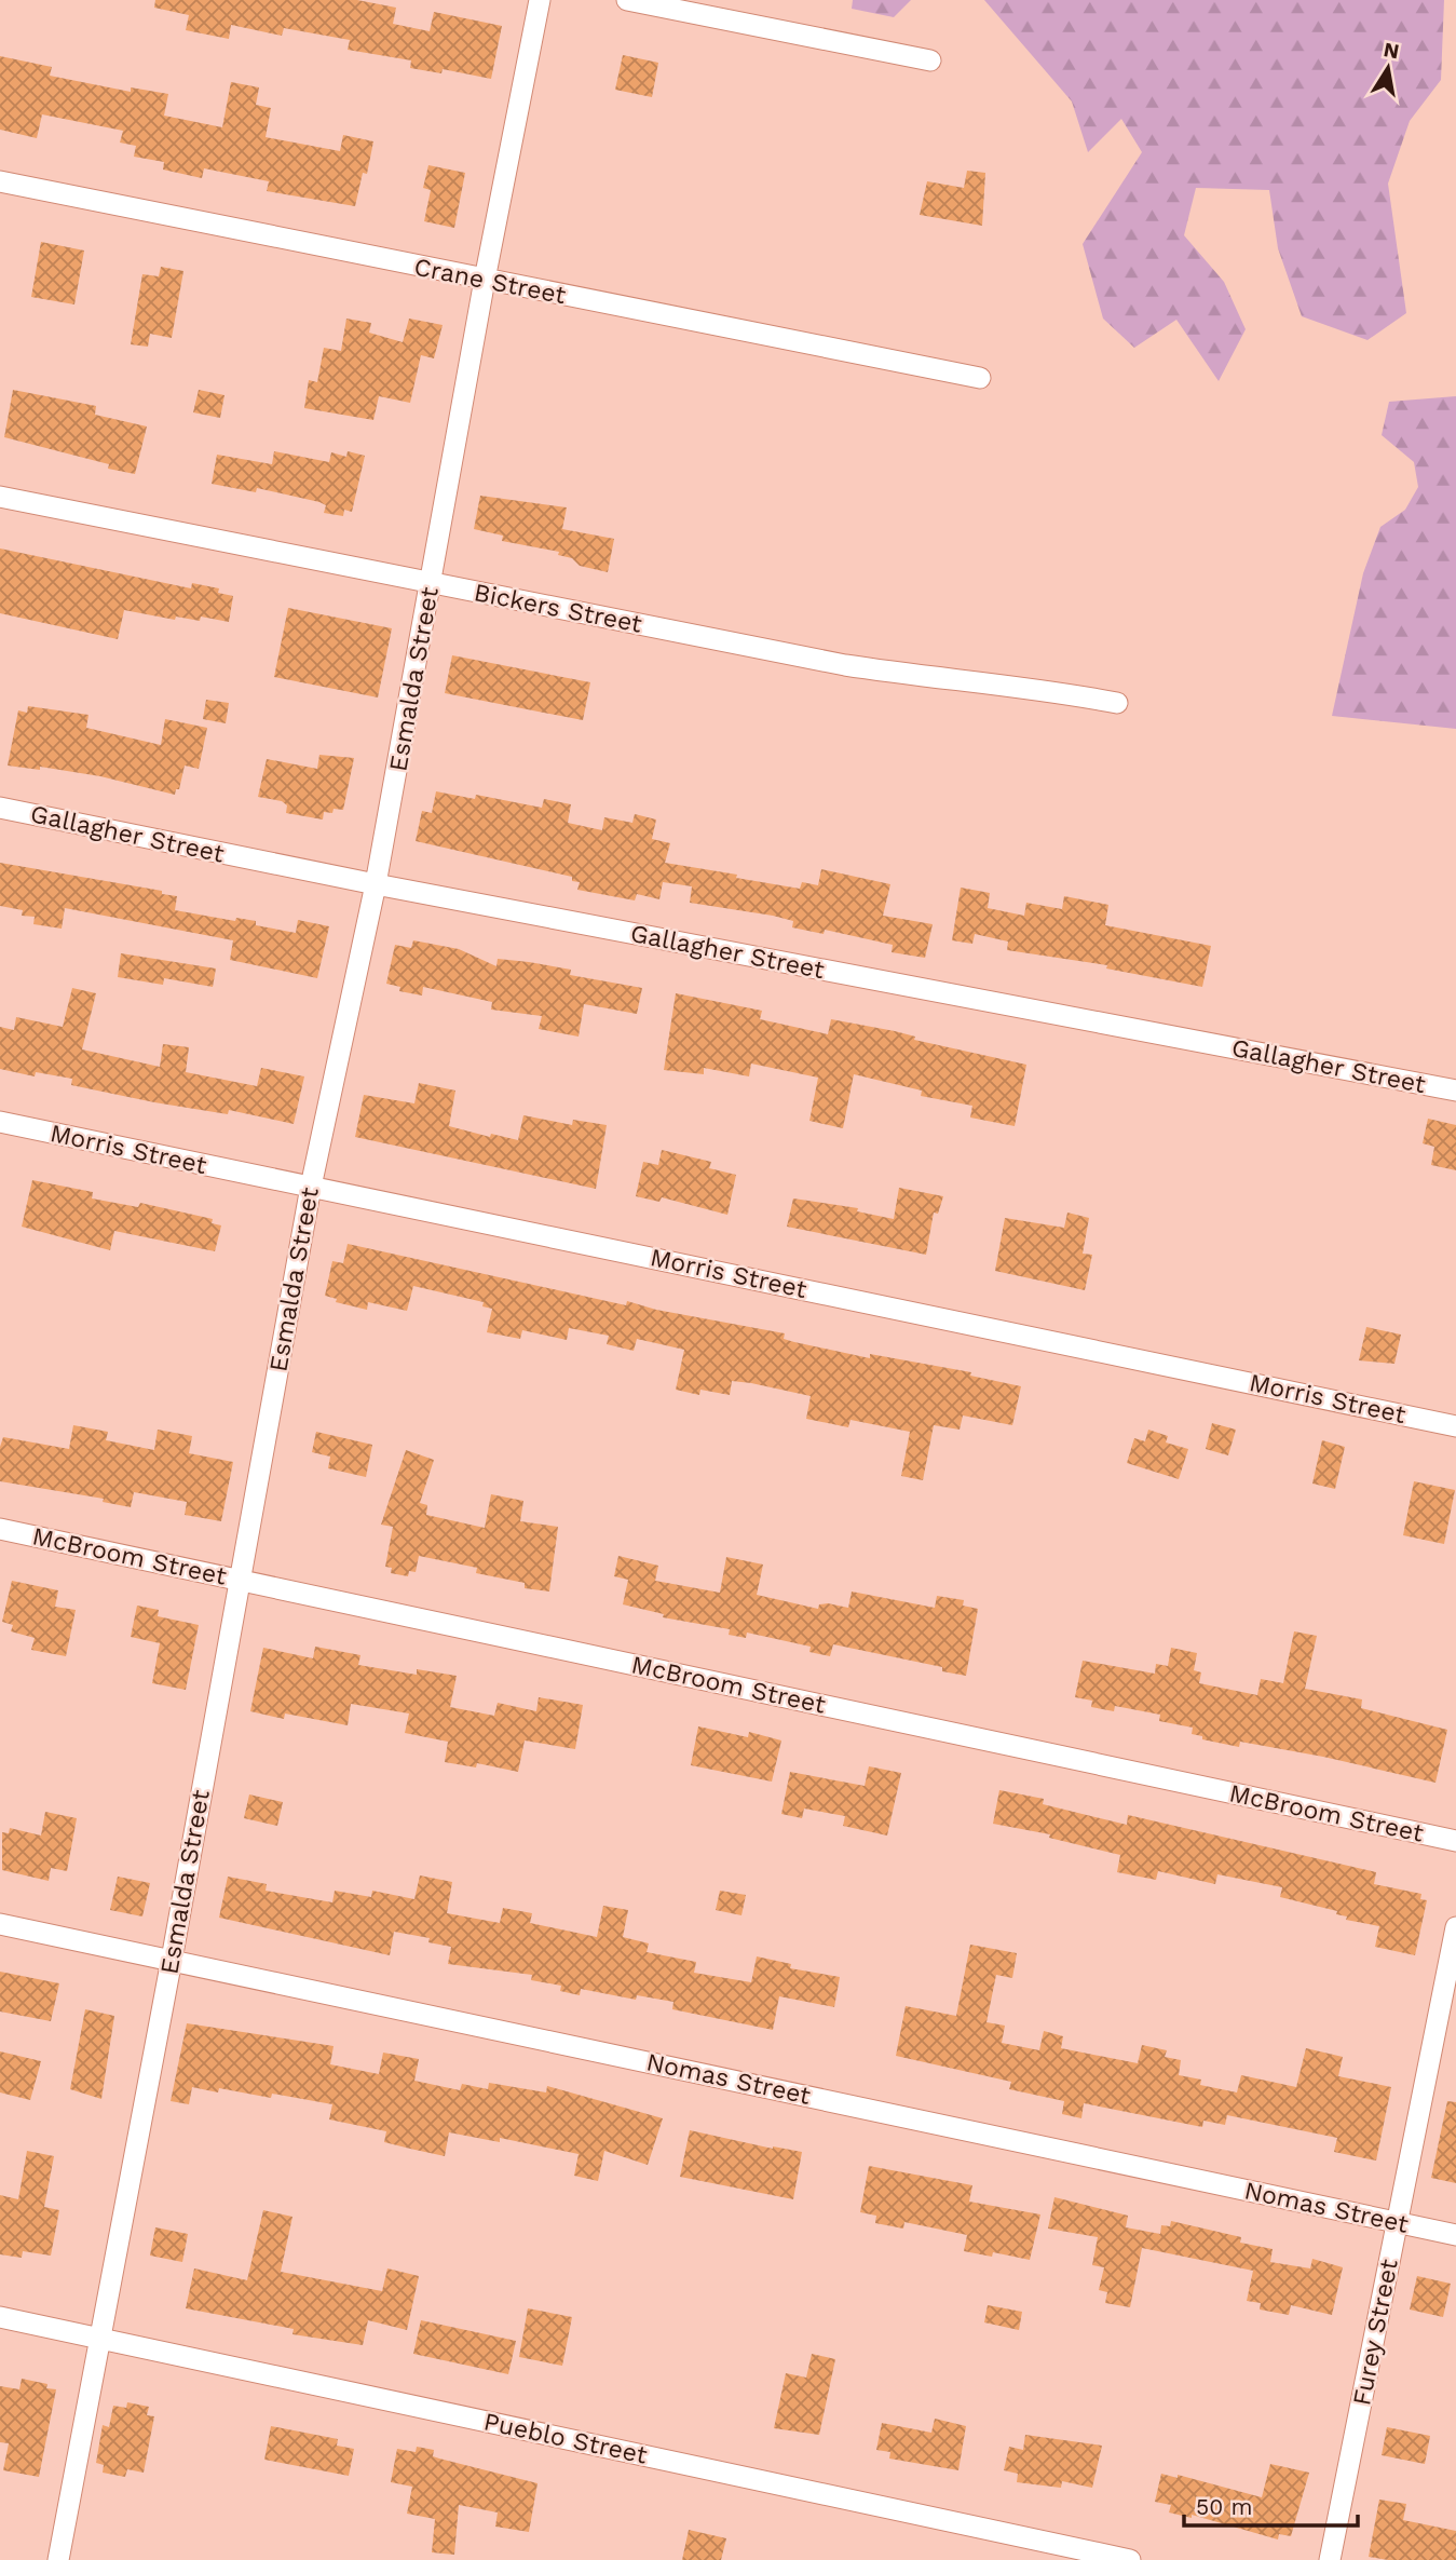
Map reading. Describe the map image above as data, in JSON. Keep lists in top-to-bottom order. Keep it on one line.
{"streets":{"street":["Crane Street","Bickers Street","Esmalda Street","Gallagher Street","Morris Street","McBroom Street","Nomas Street","Furey Street","Pueblo Street"]},"crossings":[["Crane Street","Esmalda Street"],["Bickers Street","Esmalda Street"],["Esmalda Street","Gallagher Street"],["Esmalda Street","Morris Street"],["Esmalda Street","McBroom Street"],["Esmalda Street","Nomas Street"],["Esmalda Street","Pueblo Street"],["Nomas Street","Furey Street"]],"scale_bar":"50 m","north":"top"}
